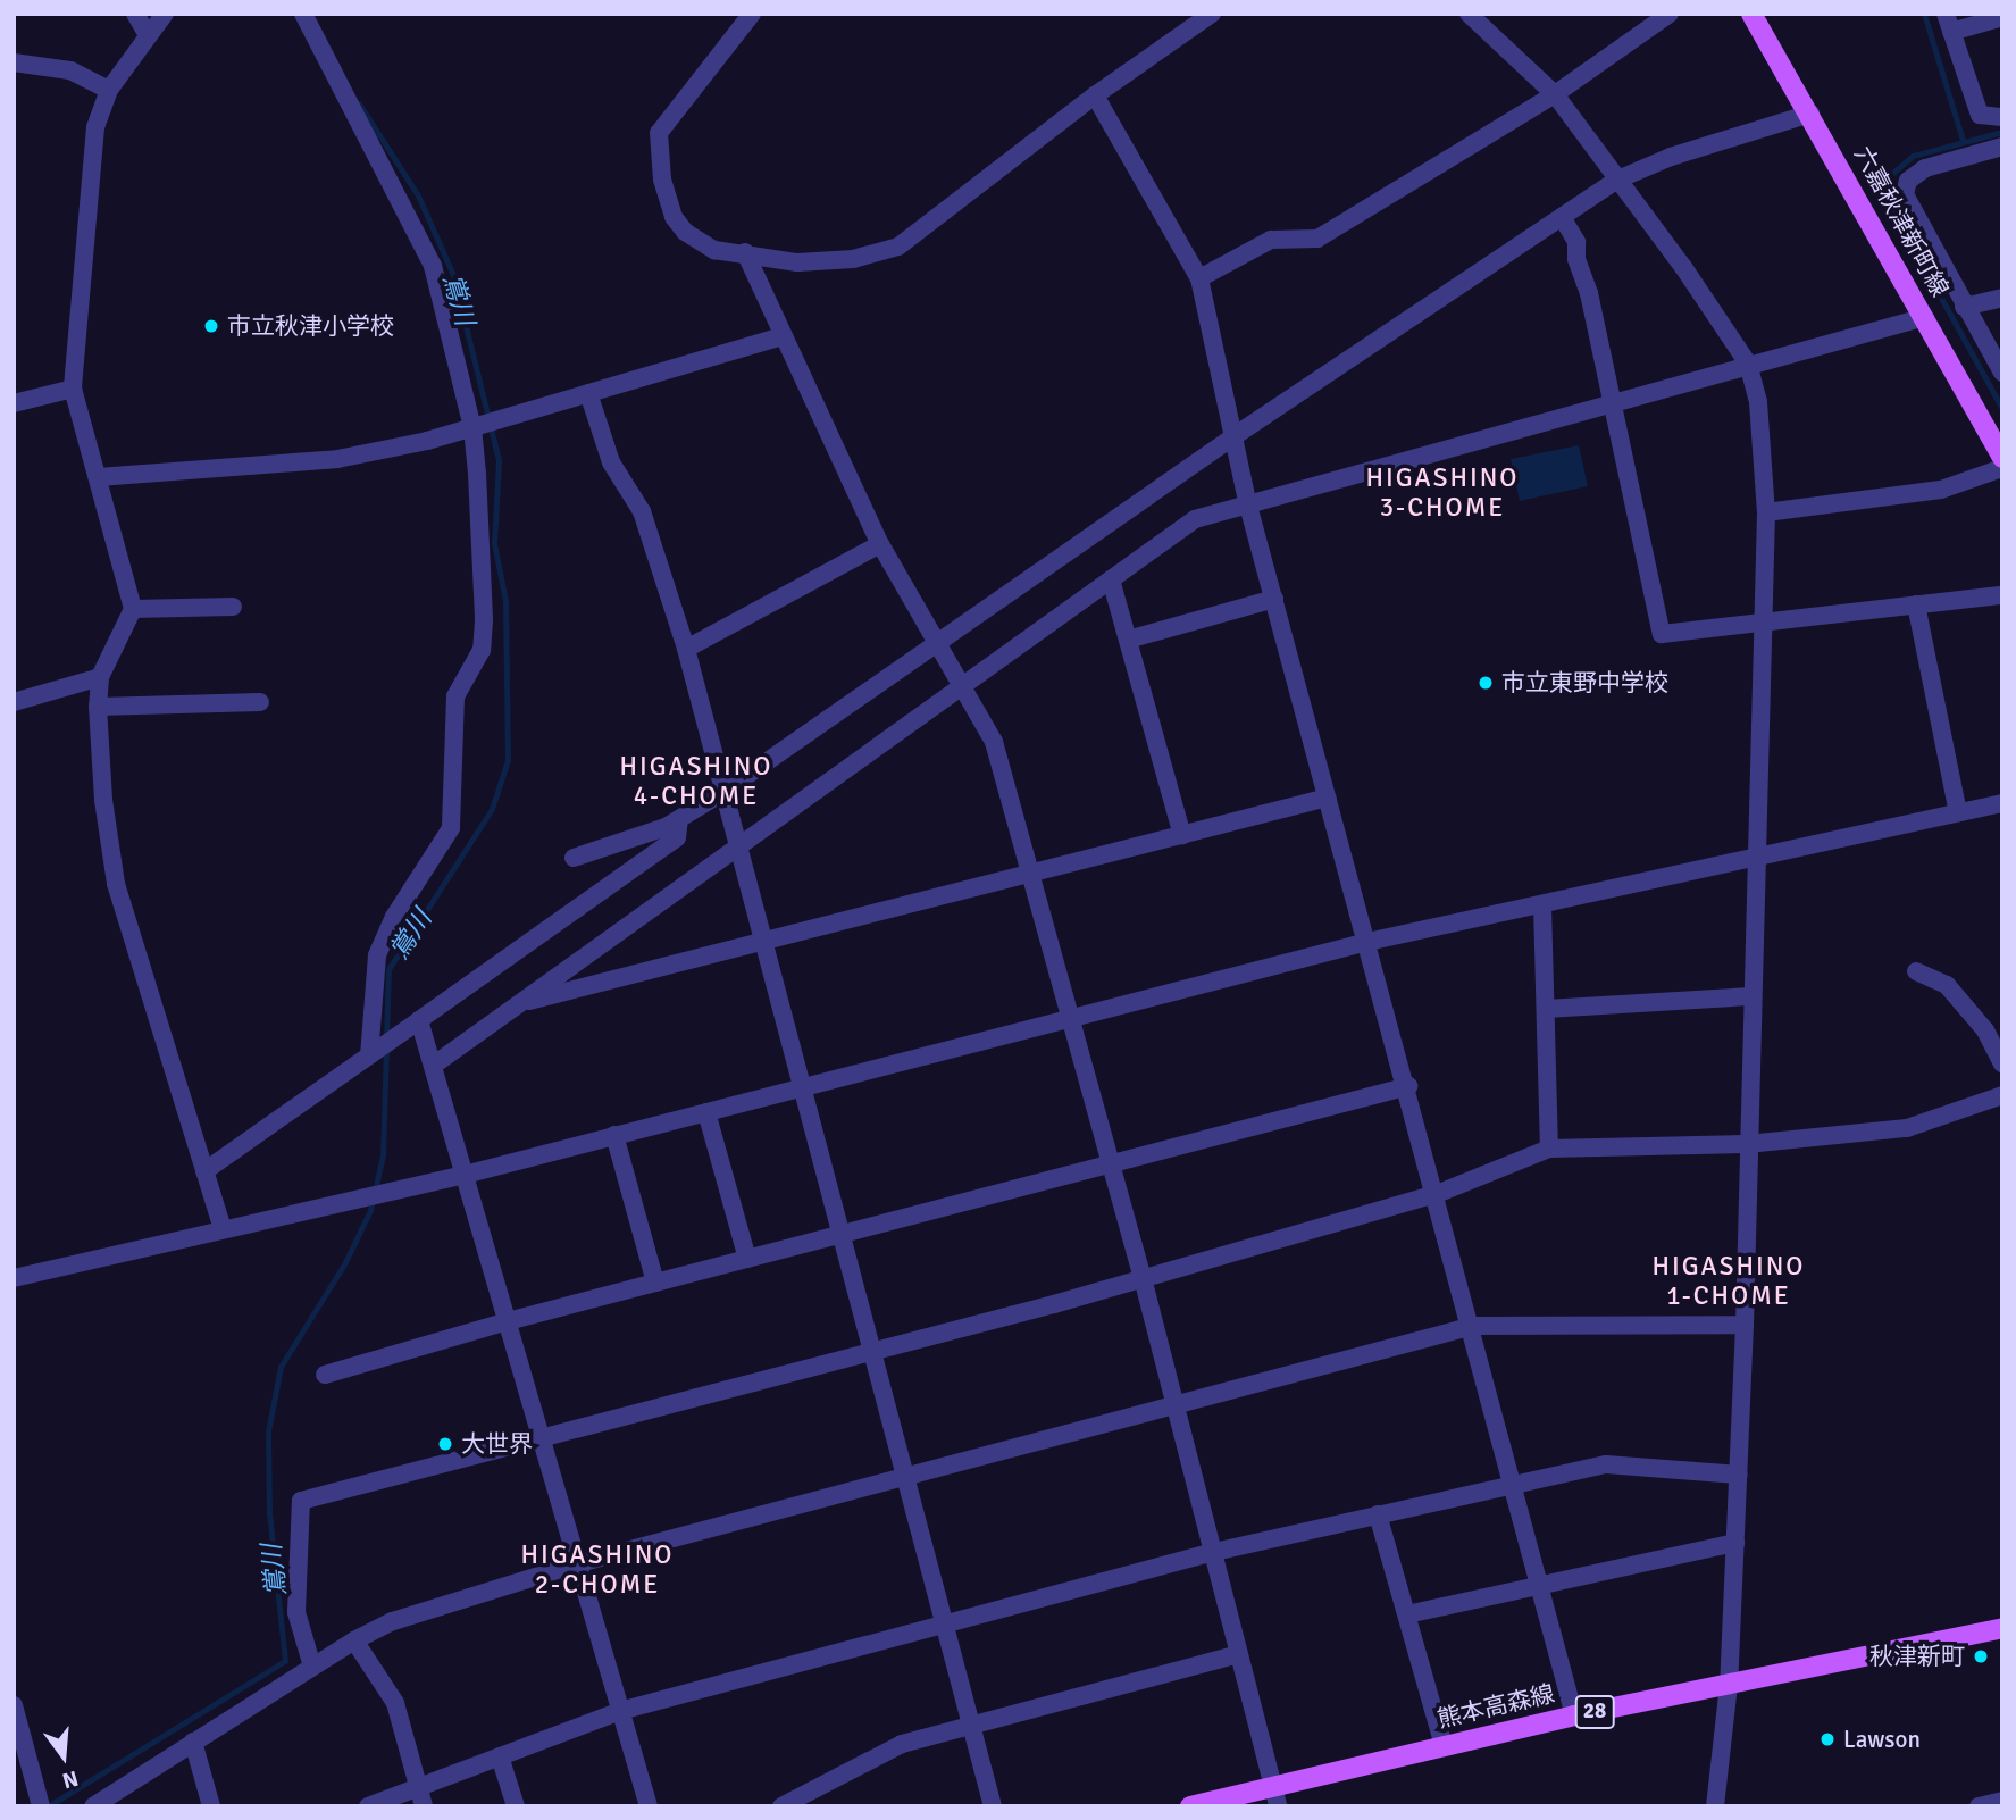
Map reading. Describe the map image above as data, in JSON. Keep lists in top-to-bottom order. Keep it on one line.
{"streets":{"main road":["六嘉秋津新町線","熊本高森線","28"]},"districts":["HIGASHINO 3-CHOME","HIGASHINO 4-CHOME","HIGASHINO 1-CHOME","HIGASHINO 2-CHOME"],"water":["鴬川"],"places":["市立秋津小学校","市立東野中学校","大世界","秋津新町","Lawson"],"north":"bottom"}
